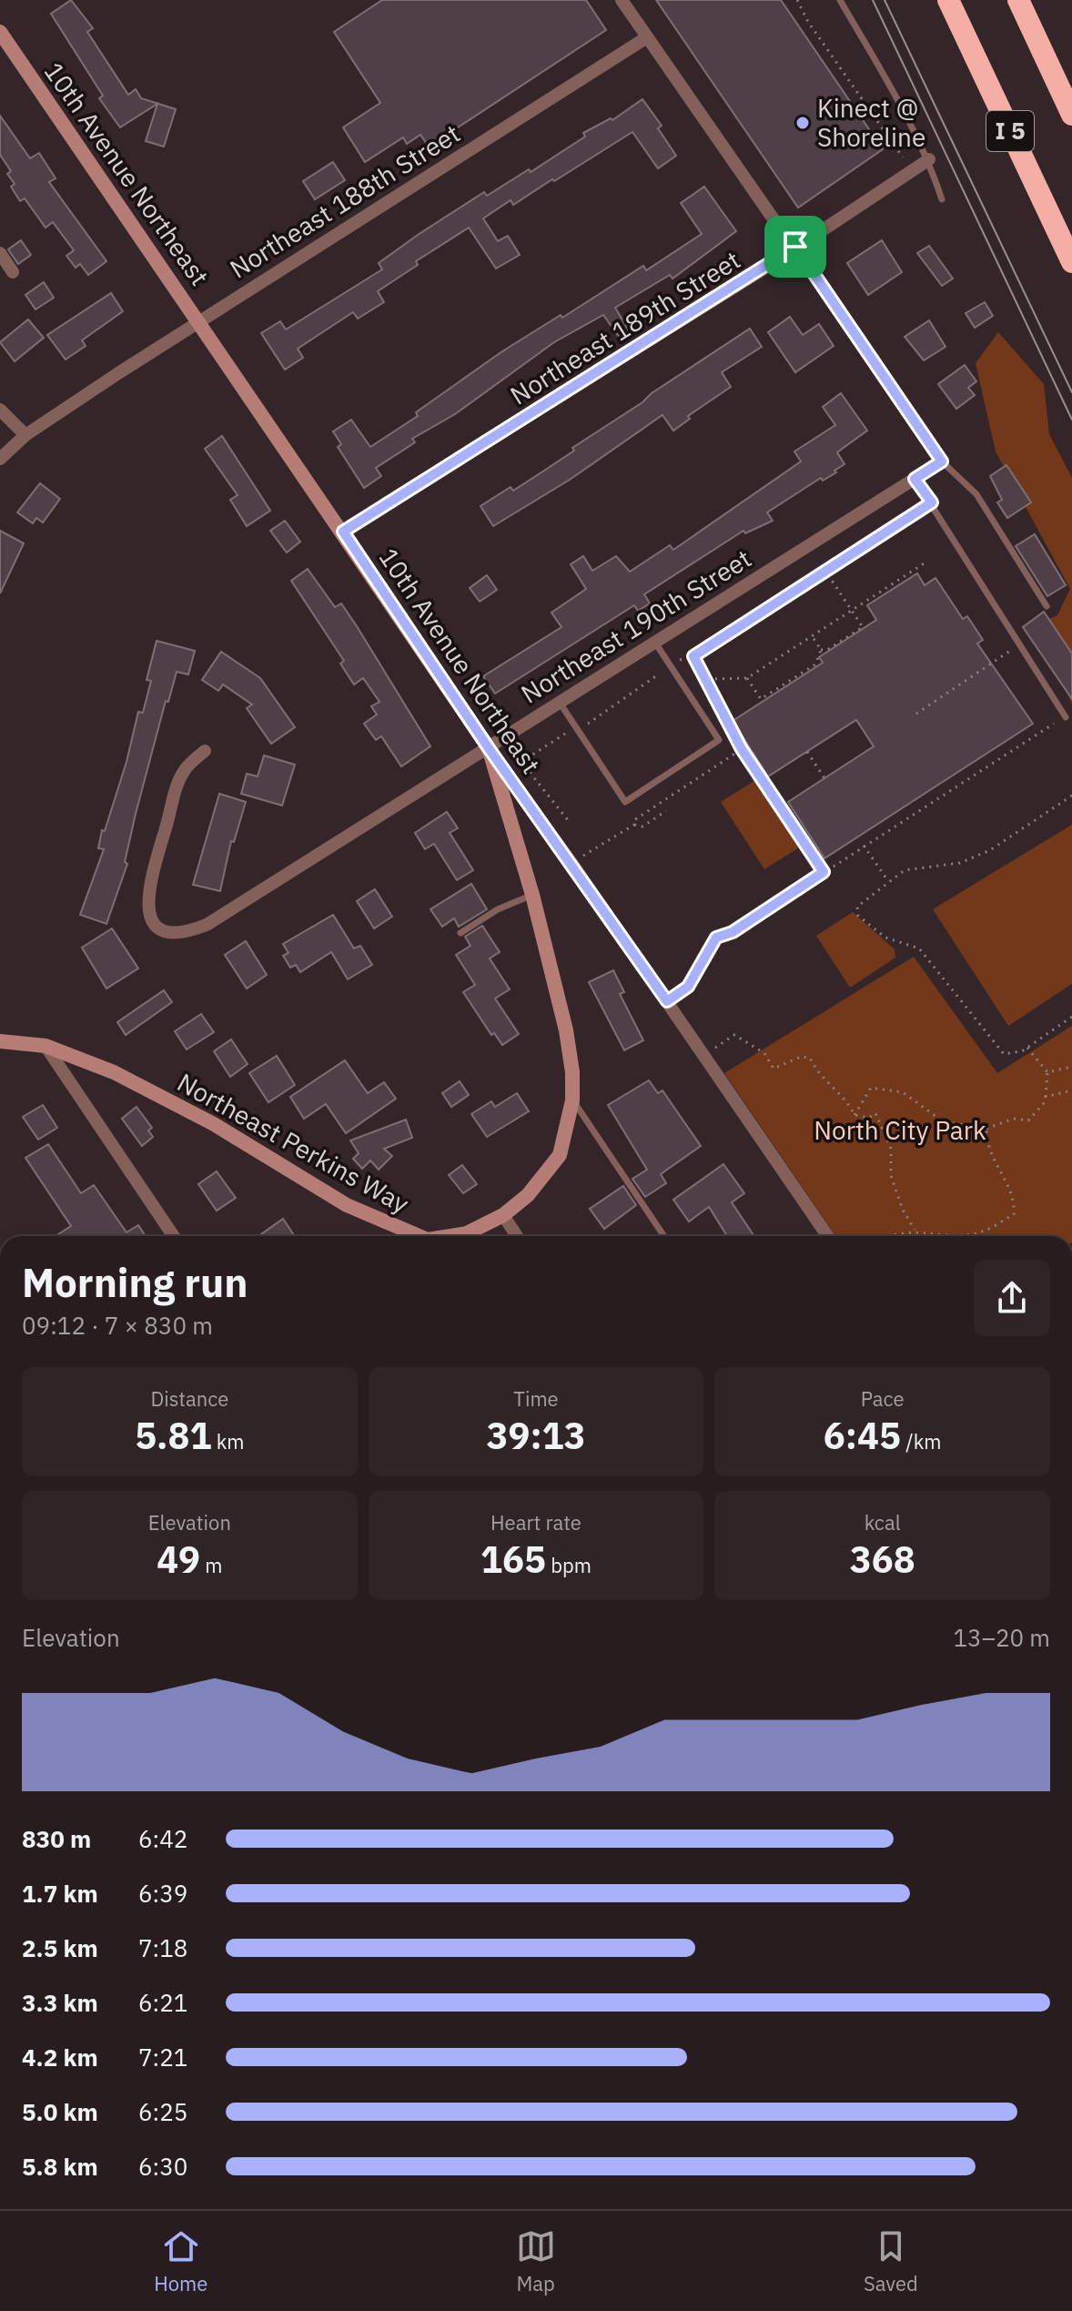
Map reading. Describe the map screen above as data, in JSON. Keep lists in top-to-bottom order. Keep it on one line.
{"streets":{"highway":["I 5"],"main road":["10th Avenue Northeast","Northeast Perkins Way"],"street":["Northeast 188th Street","Northeast 189th Street","Northeast 190th Street"]},"crossings":[["10th Avenue Northeast","Northeast 188th Street"],["10th Avenue Northeast","Northeast 189th Street"],["10th Avenue Northeast","Northeast 190th Street"],["10th Avenue Northeast","Northeast Perkins Way"],["Northeast 190th Street","Northeast Perkins Way"]],"parks":["North City Park"],"places":["Kinect @ Shoreline"],"page":{"heading":["Morning run","09:12 · 7 × 830 m"],"stats":[["Distance","5.81 km"],["Time","39:13"],["Pace","6:45 /km"],["Elevation","49 m"],["Heart rate","165 bpm"],["kcal","368"]],"chart":["Elevation","13–20 m"],"list":[{"name":"830 m","note":"6:42"},{"name":"1.7 km","note":"6:39"},{"name":"2.5 km","note":"7:18"},{"name":"3.3 km","note":"6:21"},{"name":"4.2 km","note":"7:21"},{"name":"5.0 km","note":"6:25"},{"name":"5.8 km","note":"6:30"}],"tabs":["Home","Map","Saved"]}}
